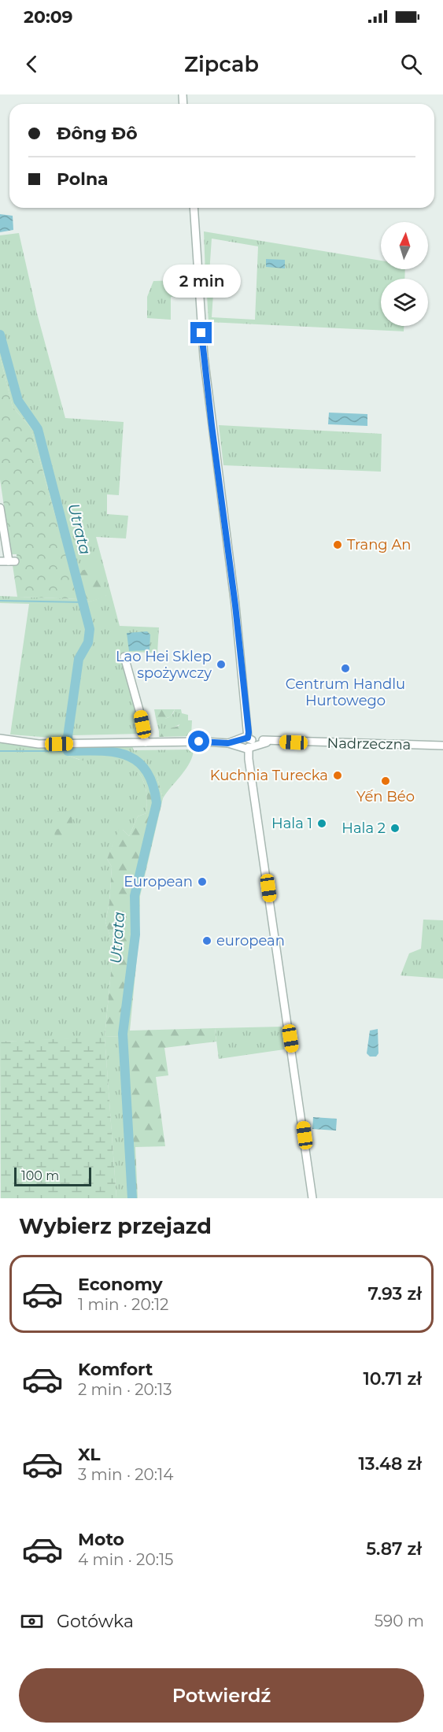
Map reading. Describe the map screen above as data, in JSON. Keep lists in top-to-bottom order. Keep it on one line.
{"streets":{"street":["Nadrzeczna"]},"water":["Utrata"],"places":["Trang An","Lao Hei Sklep spożywczy","Centrum Handlu Hurtowego","Kuchnia Turecka","Yến Béo","Hala 1","Hala 2","European","european"],"scale_bar":"100 m","north":"top","page":{"status":"20:09","header":"Zipcab","banner":["Đông Đô","Polna"],"bubble":"2 min","scale":"100 m","heading":"Wybierz przejazd","list":[{"name":"Economy","note":"1 min · 20:12","value":"7.93 zł"},{"name":"Komfort","note":"2 min · 20:13","value":"10.71 zł"},{"name":"XL","note":"3 min · 20:14","value":"13.48 zł"},{"name":"Moto","note":"4 min · 20:15","value":"5.87 zł"}],"pay":["Gotówka","590 m"],"buttons":"Potwierdź"}}
